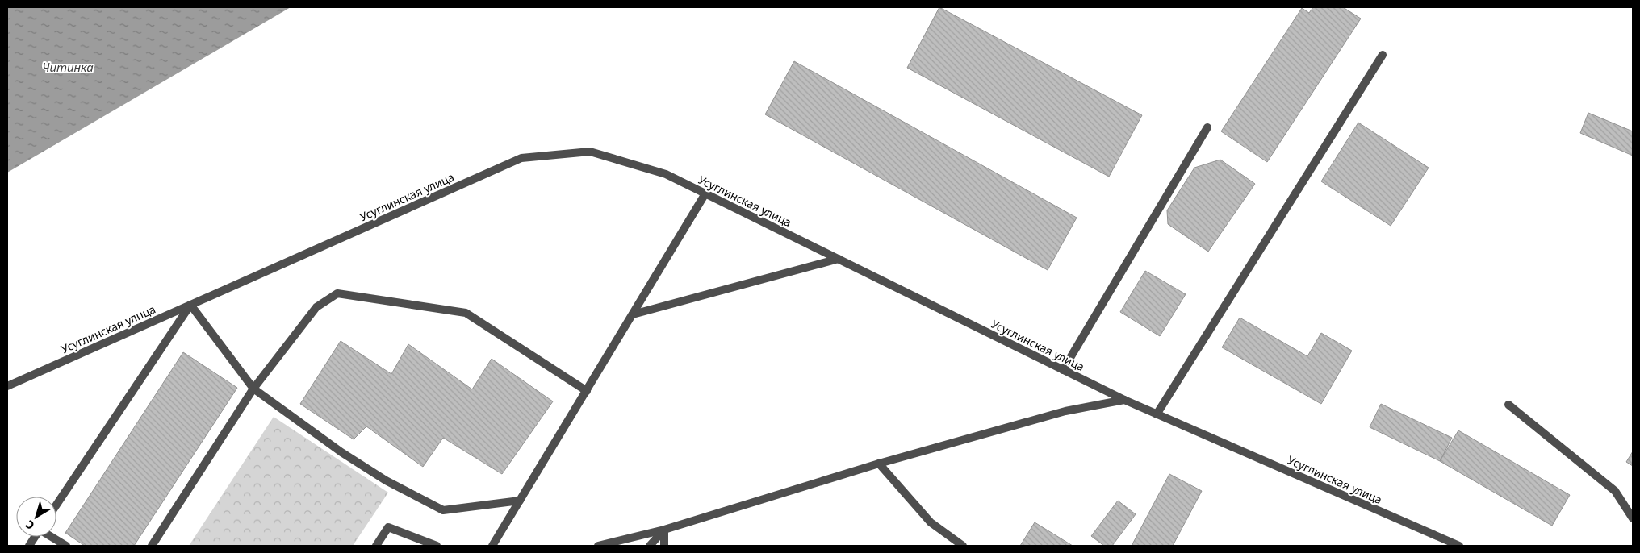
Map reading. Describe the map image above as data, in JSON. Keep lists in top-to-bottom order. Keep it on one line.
{"streets":{"street":["Усуглинская улица"]},"water":["Читинка"],"north":"bottom left"}
